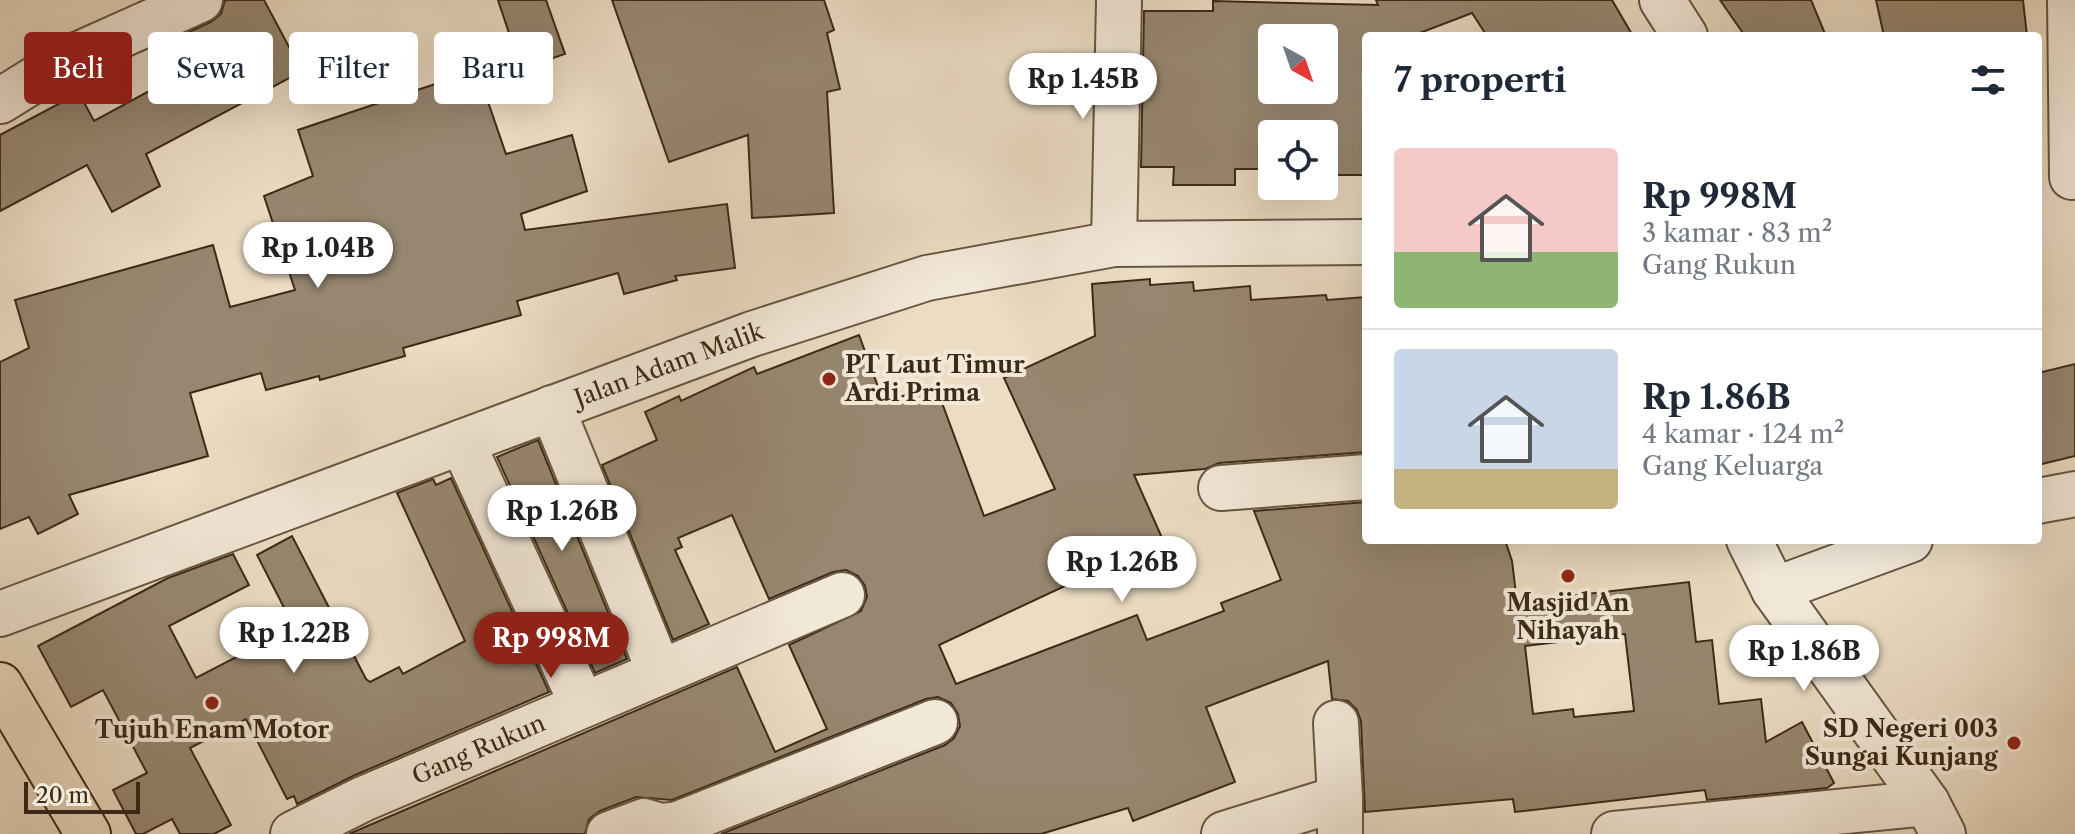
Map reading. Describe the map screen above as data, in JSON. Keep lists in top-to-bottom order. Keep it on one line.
{"streets":{"street":["Jalan Adam Malik","Gang Rukun"]},"places":["PT Laut Timur Ardi Prima","Masjid An Nihayah","Tujuh Enam Motor","SD Negeri 003 Sungai Kunjang"],"scale_bar":"20 m","north":"bottom right","page":{"chip":["Beli","Sewa","Filter","Baru"],"heading":"7 properti","price":["Rp 1.45B","Rp 1.04B","Rp 1.26B","Rp 1.26B","Rp 1.22B","Rp 998M","Rp 1.86B"],"list":[{"name":"Rp 998M","note":"3 kamar · 83 m² · Gang Rukun"},{"name":"Rp 1.86B","note":"4 kamar · 124 m² · Gang Keluarga"}],"scale":"20 m"}}
